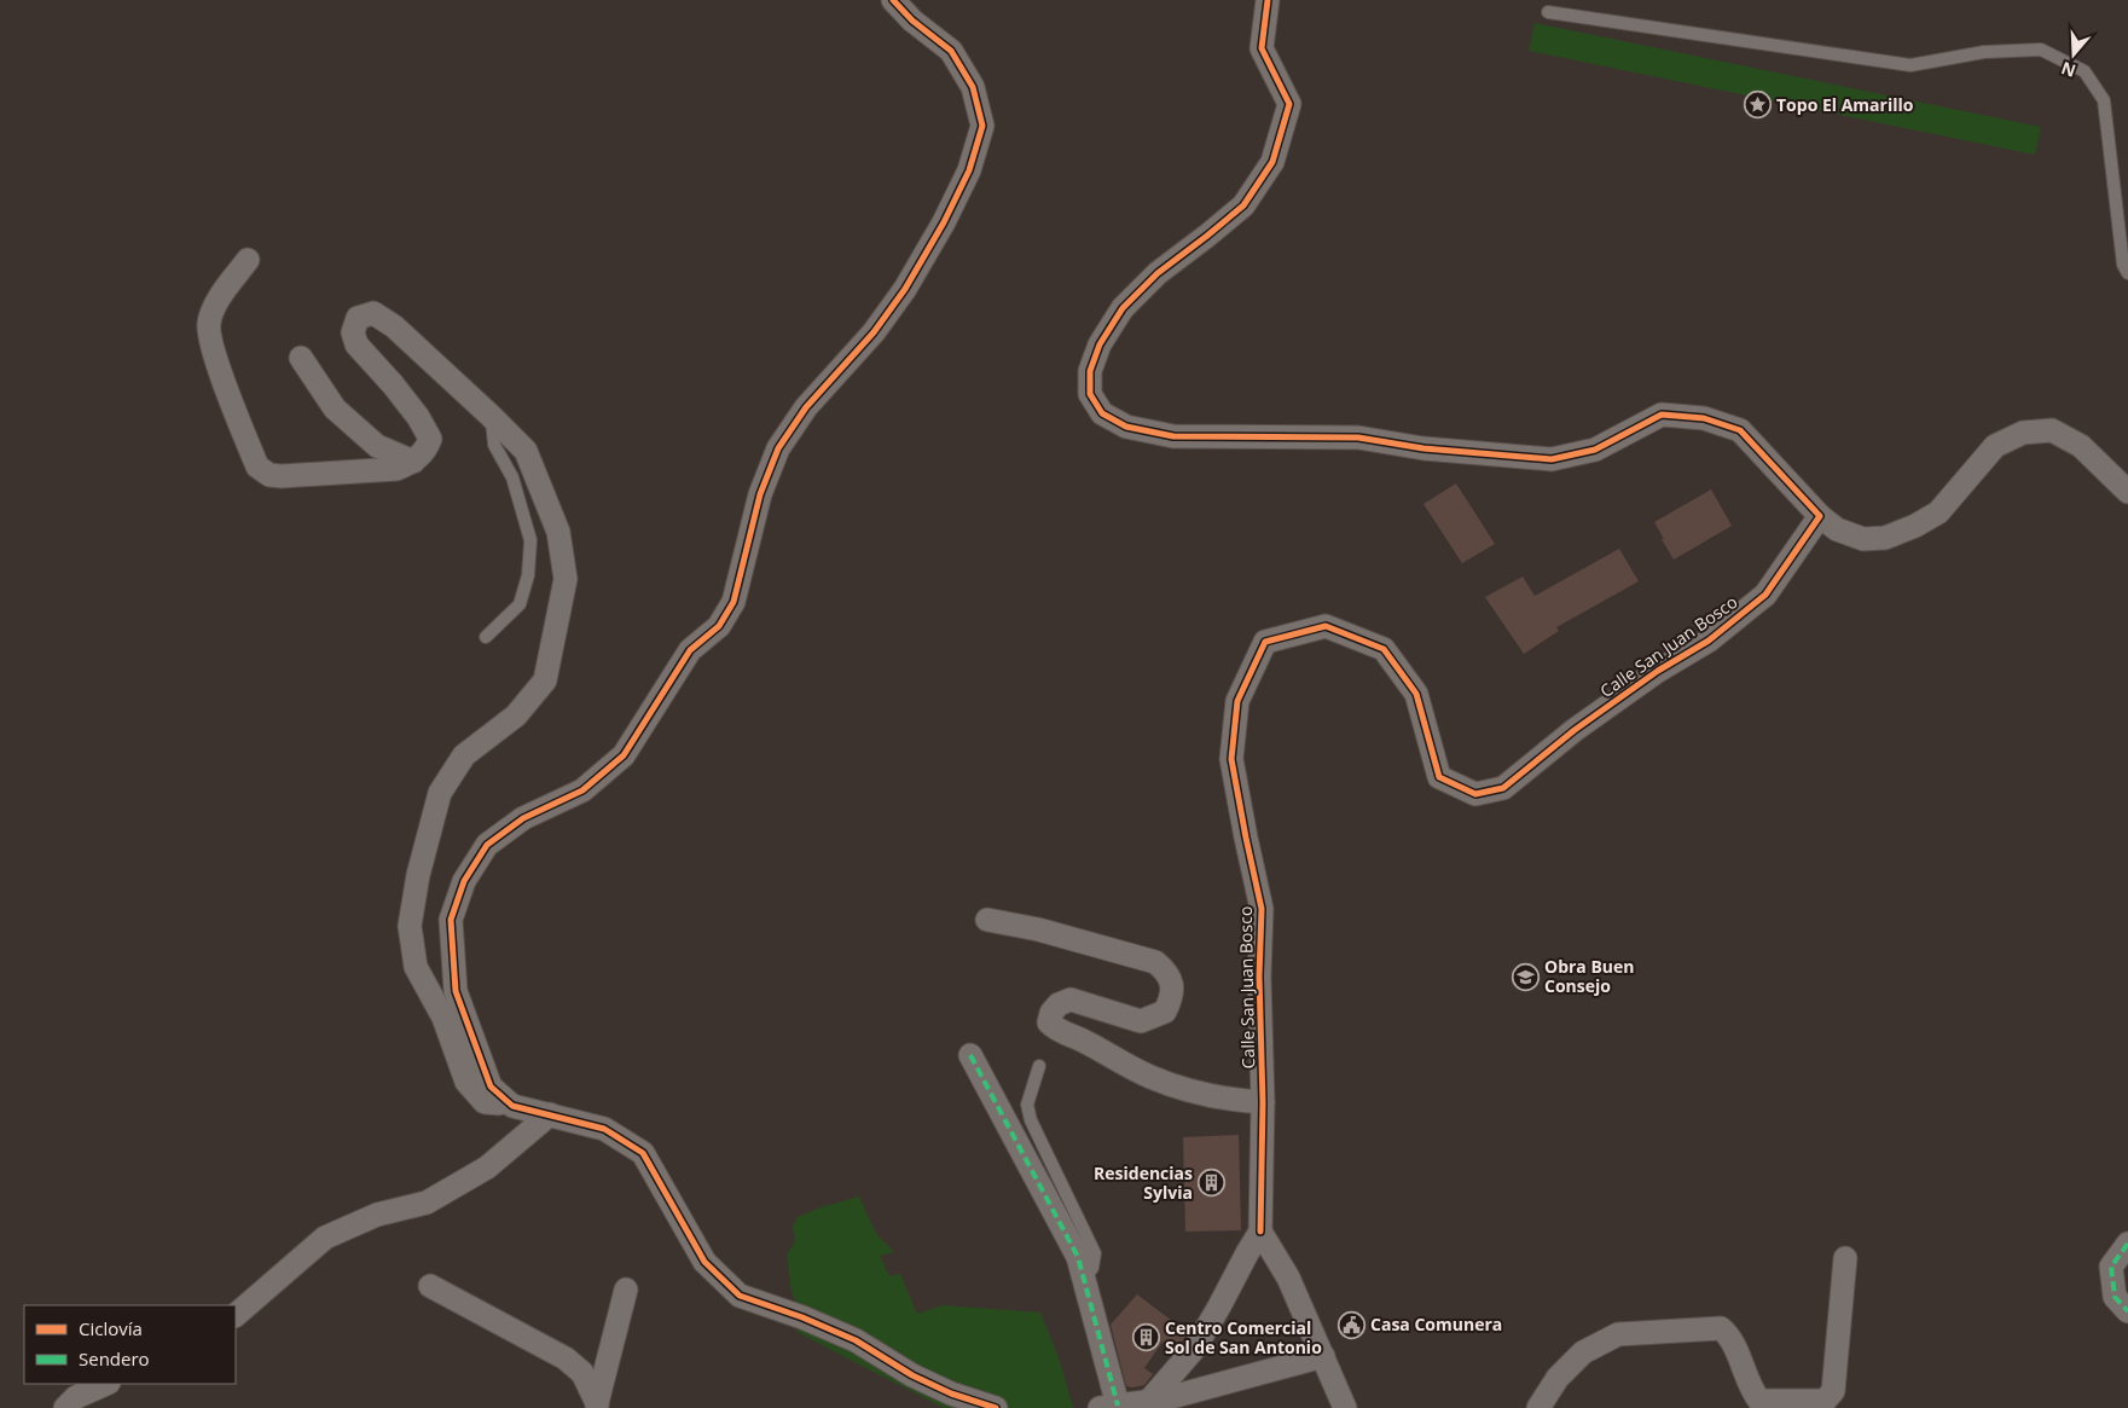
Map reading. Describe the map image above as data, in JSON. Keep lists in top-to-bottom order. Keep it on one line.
{"streets":{"street":["Calle San Juan Bosco"]},"places":{"place":["Topo El Amarillo"],"school or university":["Obra Buen Consejo"],"building":["Residencias Sylvia","Centro Comercial Sol de San Antonio"],"public building":["Casa Comunera"]},"legend":["Ciclovía","Sendero"],"north":"bottom"}
